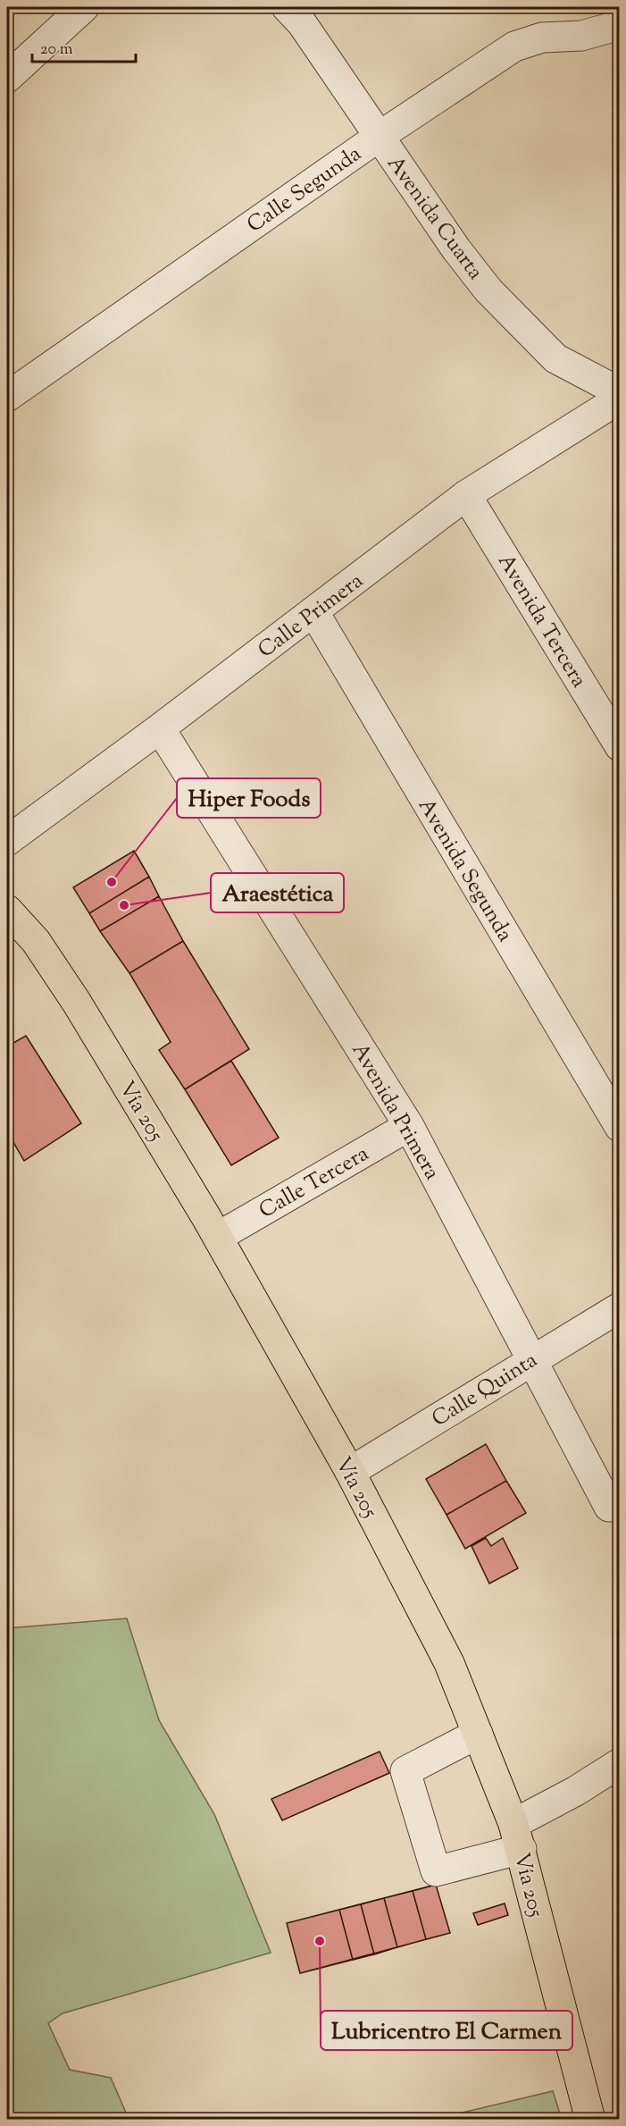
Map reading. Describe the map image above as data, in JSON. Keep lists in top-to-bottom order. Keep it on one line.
{"streets":{"main road":["Vía 205"],"street":["Calle Segunda","Avenida Cuarta","Calle Primera","Avenida Tercera","Avenida Segunda","Avenida Primera","Calle Tercera","Calle Quinta"]},"crossings":[["Calle Segunda","Avenida Cuarta"],["Calle Primera","Avenida Tercera"],["Calle Primera","Avenida Segunda"],["Calle Primera","Avenida Primera"],["Vía 205","Calle Tercera"],["Vía 205","Calle Quinta"],["Avenida Primera","Calle Tercera"],["Avenida Primera","Calle Quinta"]],"places":["Hiper Foods","Araestética","Lubricentro El Carmen"],"scale_bar":"20 m"}
